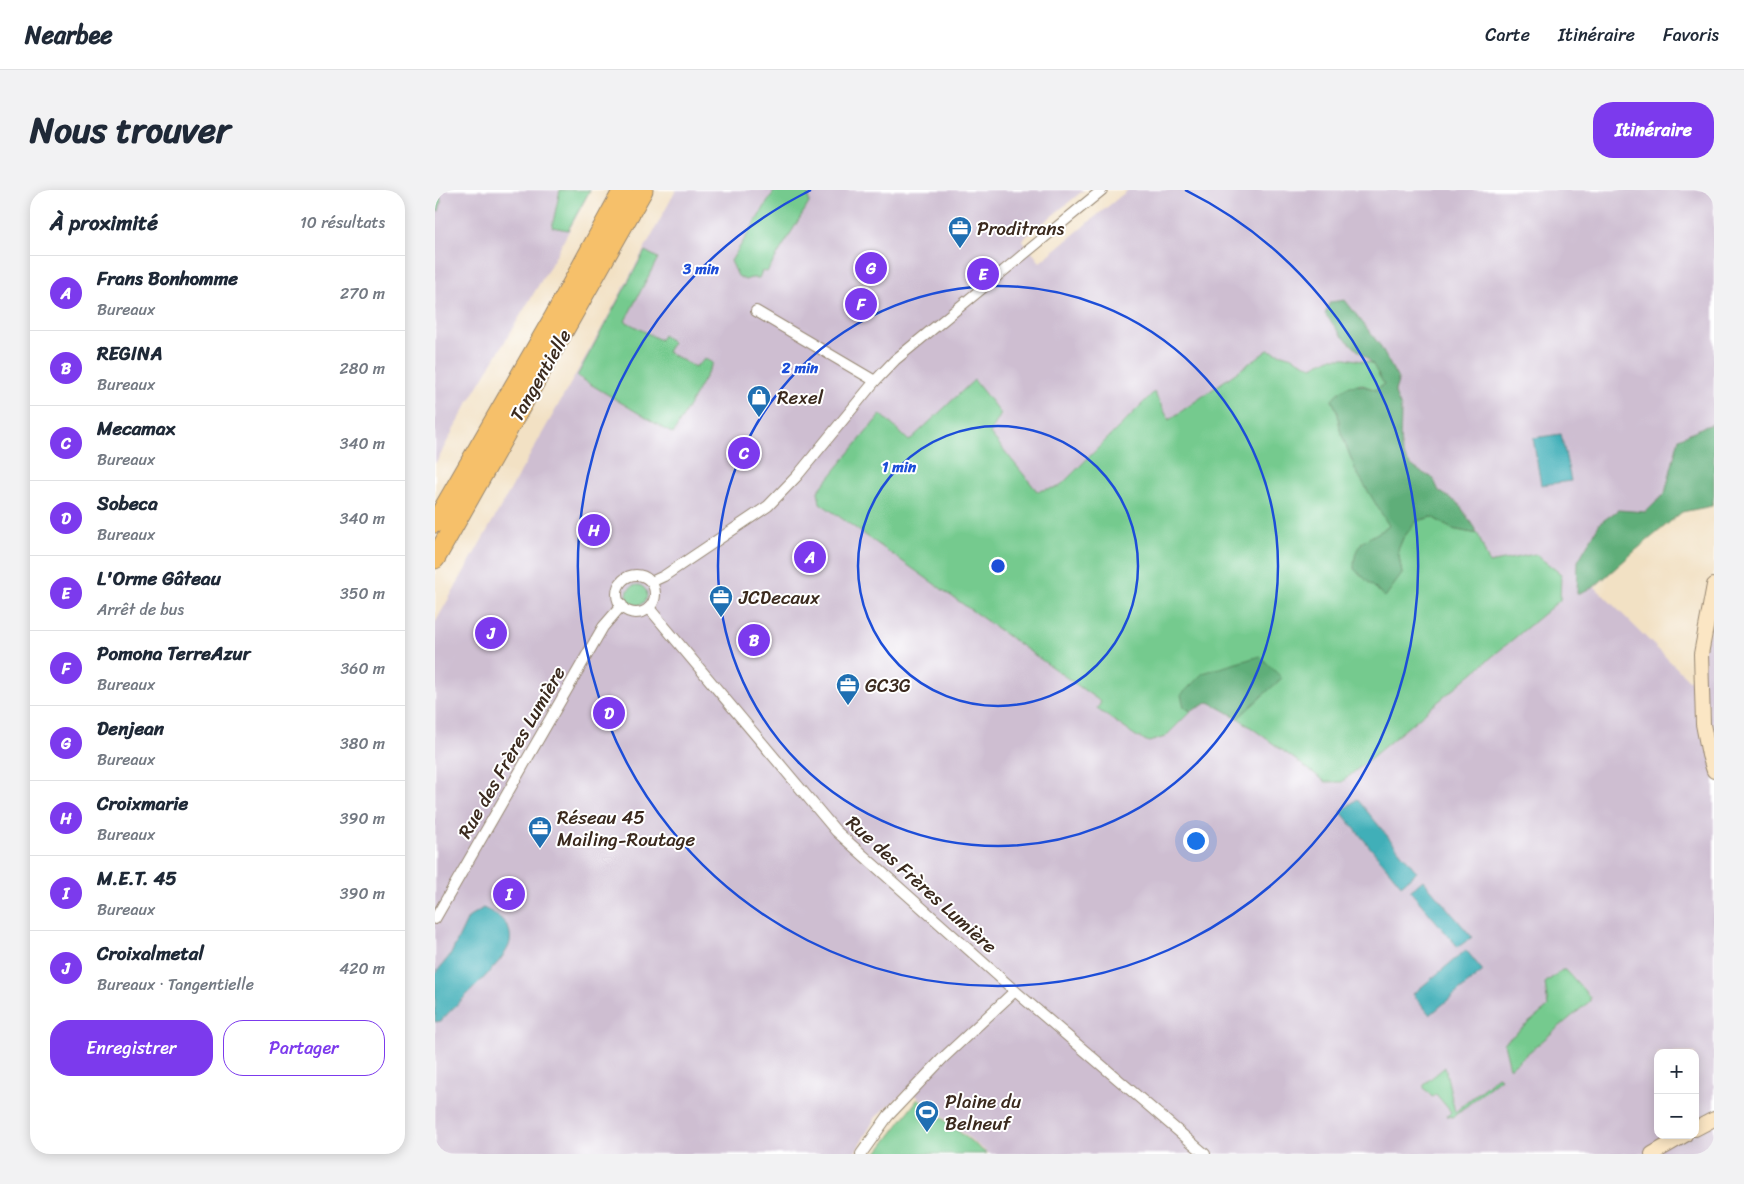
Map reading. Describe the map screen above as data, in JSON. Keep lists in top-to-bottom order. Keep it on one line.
{"streets":{"highway":["Tangentielle"],"street":["Rue des Frères Lumière"]},"places":{"office":["Proditrans","JCDecaux","GC3G","Réseau 45 Mailing-Routage"],"shop":["Rexel"],"sports":["Plaine du Belneuf"]},"page":{"header":"Nearbee","nav":["Carte","Itinéraire","Favoris"],"title":"Nous trouver","buttons":["Itinéraire",["Enregistrer","Partager"]],"heading":["À proximité","10 résultats"],"pins":["G","E","F","C","H","A","J","B","D","I"],"list":[{"mark":"A","name":"Frans Bonhomme","note":"Bureaux","value":"270 m"},{"mark":"B","name":"REGINA","note":"Bureaux","value":"280 m"},{"mark":"C","name":"Mecamax","note":"Bureaux","value":"340 m"},{"mark":"D","name":"Sobeca","note":"Bureaux","value":"340 m"},{"mark":"E","name":"L'Orme Gâteau","note":"Arrêt de bus","value":"350 m"},{"mark":"F","name":"Pomona TerreAzur","note":"Bureaux","value":"360 m"},{"mark":"G","name":"Denjean","note":"Bureaux","value":"380 m"},{"mark":"H","name":"Croixmarie","note":"Bureaux","value":"390 m"},{"mark":"I","name":"M.E.T. 45","note":"Bureaux","value":"390 m"},{"mark":"J","name":"Croixalmetal","note":"Bureaux · Tangentielle","value":"420 m"}],"map_buttons":["+","−"]},"rings":["3 min","2 min","1 min"]}
